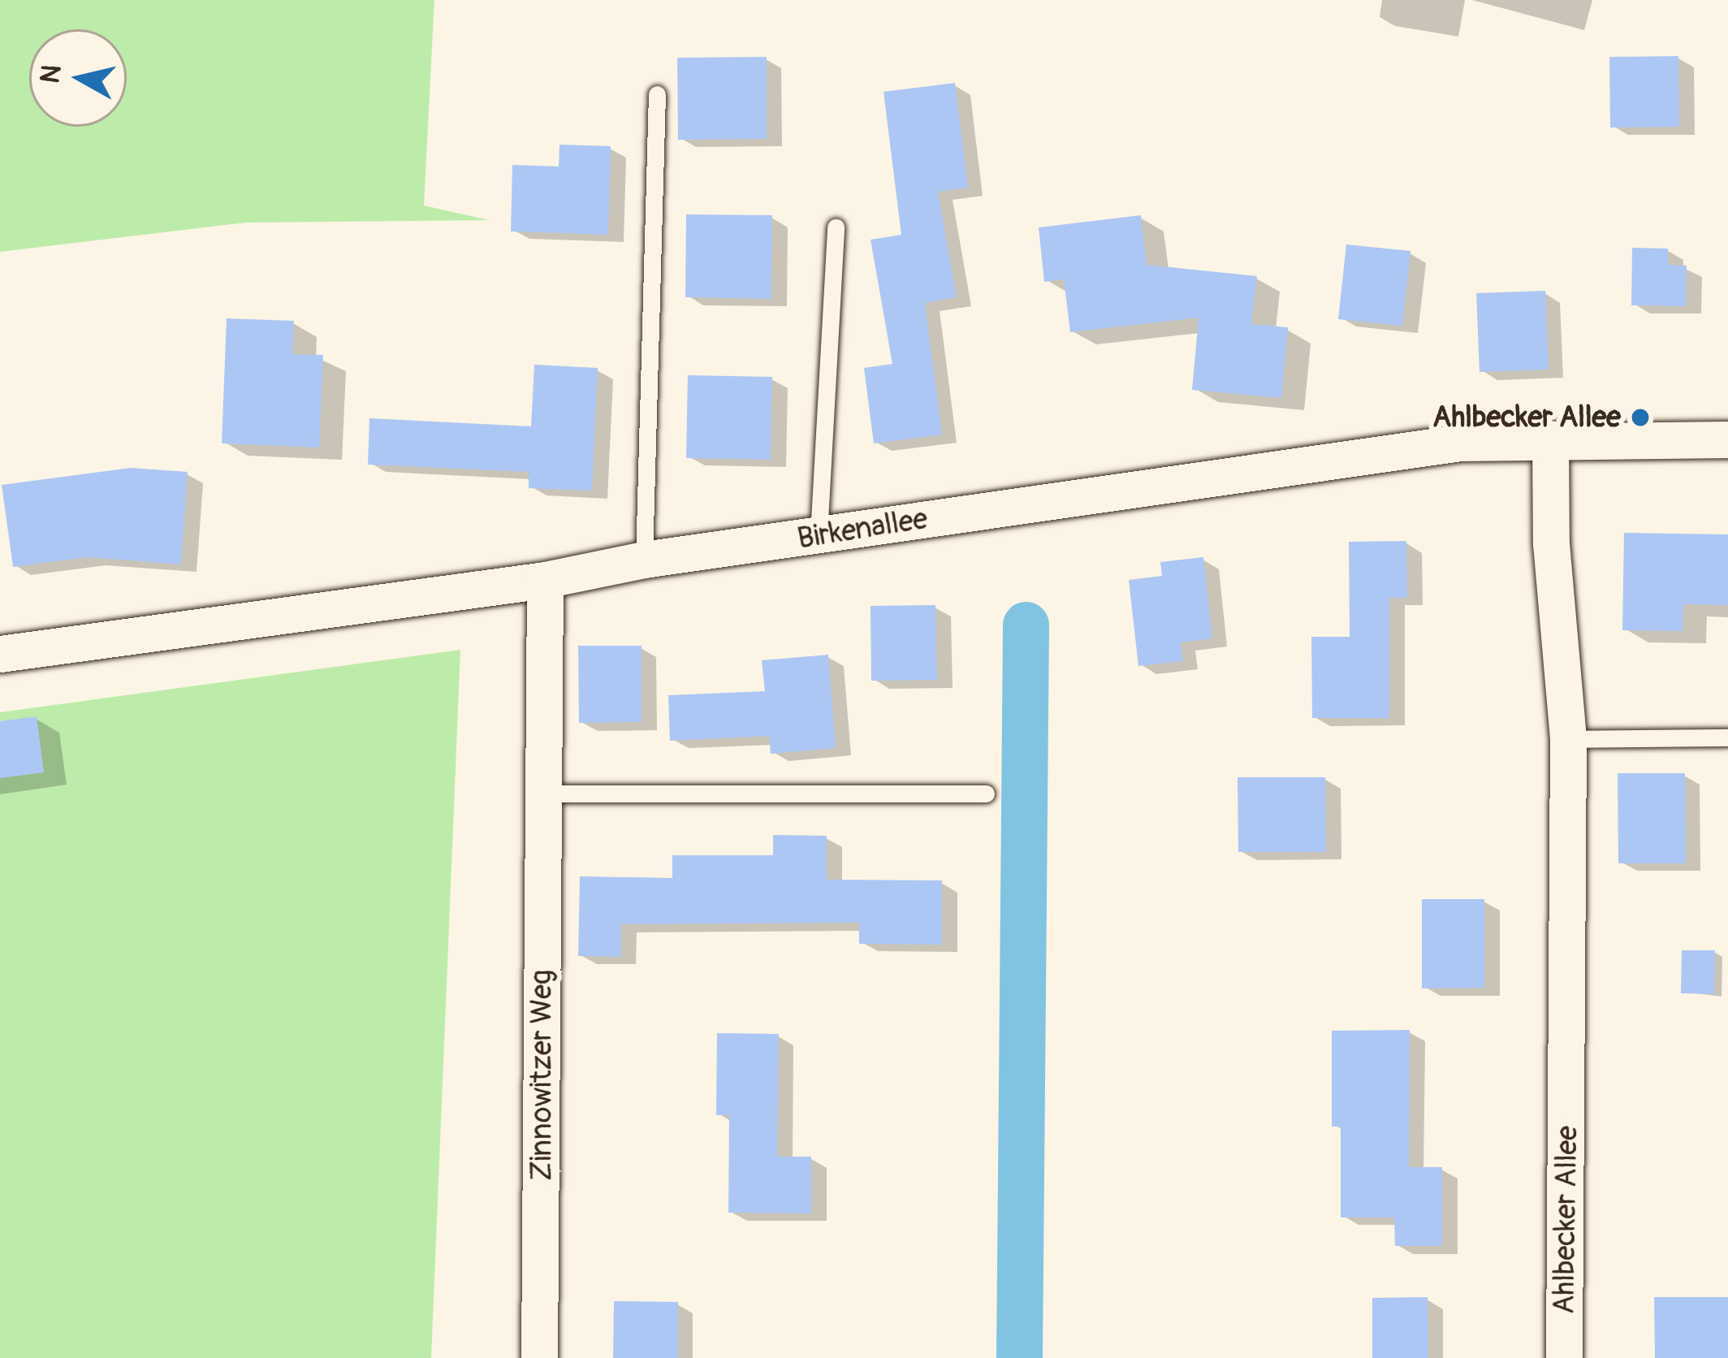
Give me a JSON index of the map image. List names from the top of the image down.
{
  "streets": {
    "street": ["Birkenallee", "Zinnowitzer Weg", "Ahlbecker Allee"]
  },
  "crossings": [
    ["Birkenallee", "Zinnowitzer Weg"],
    ["Birkenallee", "Ahlbecker Allee"]
  ],
  "places": ["Ahlbecker Allee"],
  "north": "left"
}
